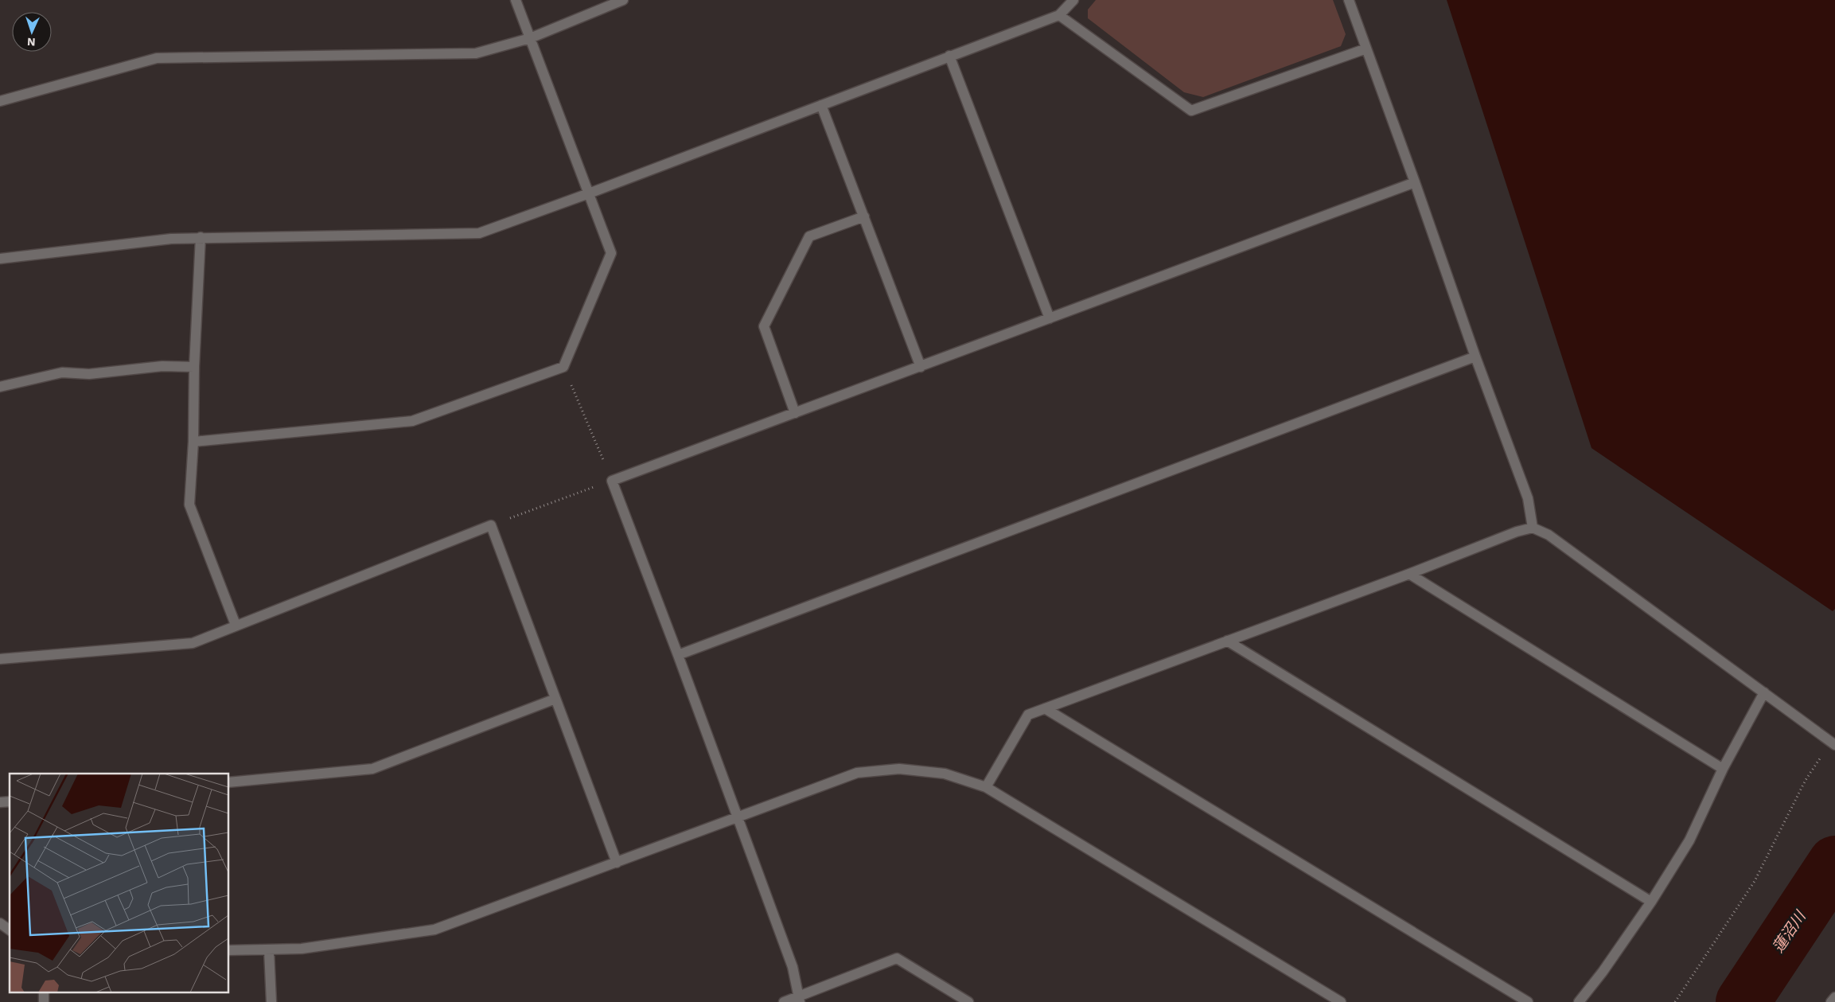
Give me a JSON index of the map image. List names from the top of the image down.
{
  "water": ["蓮沼川"],
  "north": "bottom"
}
